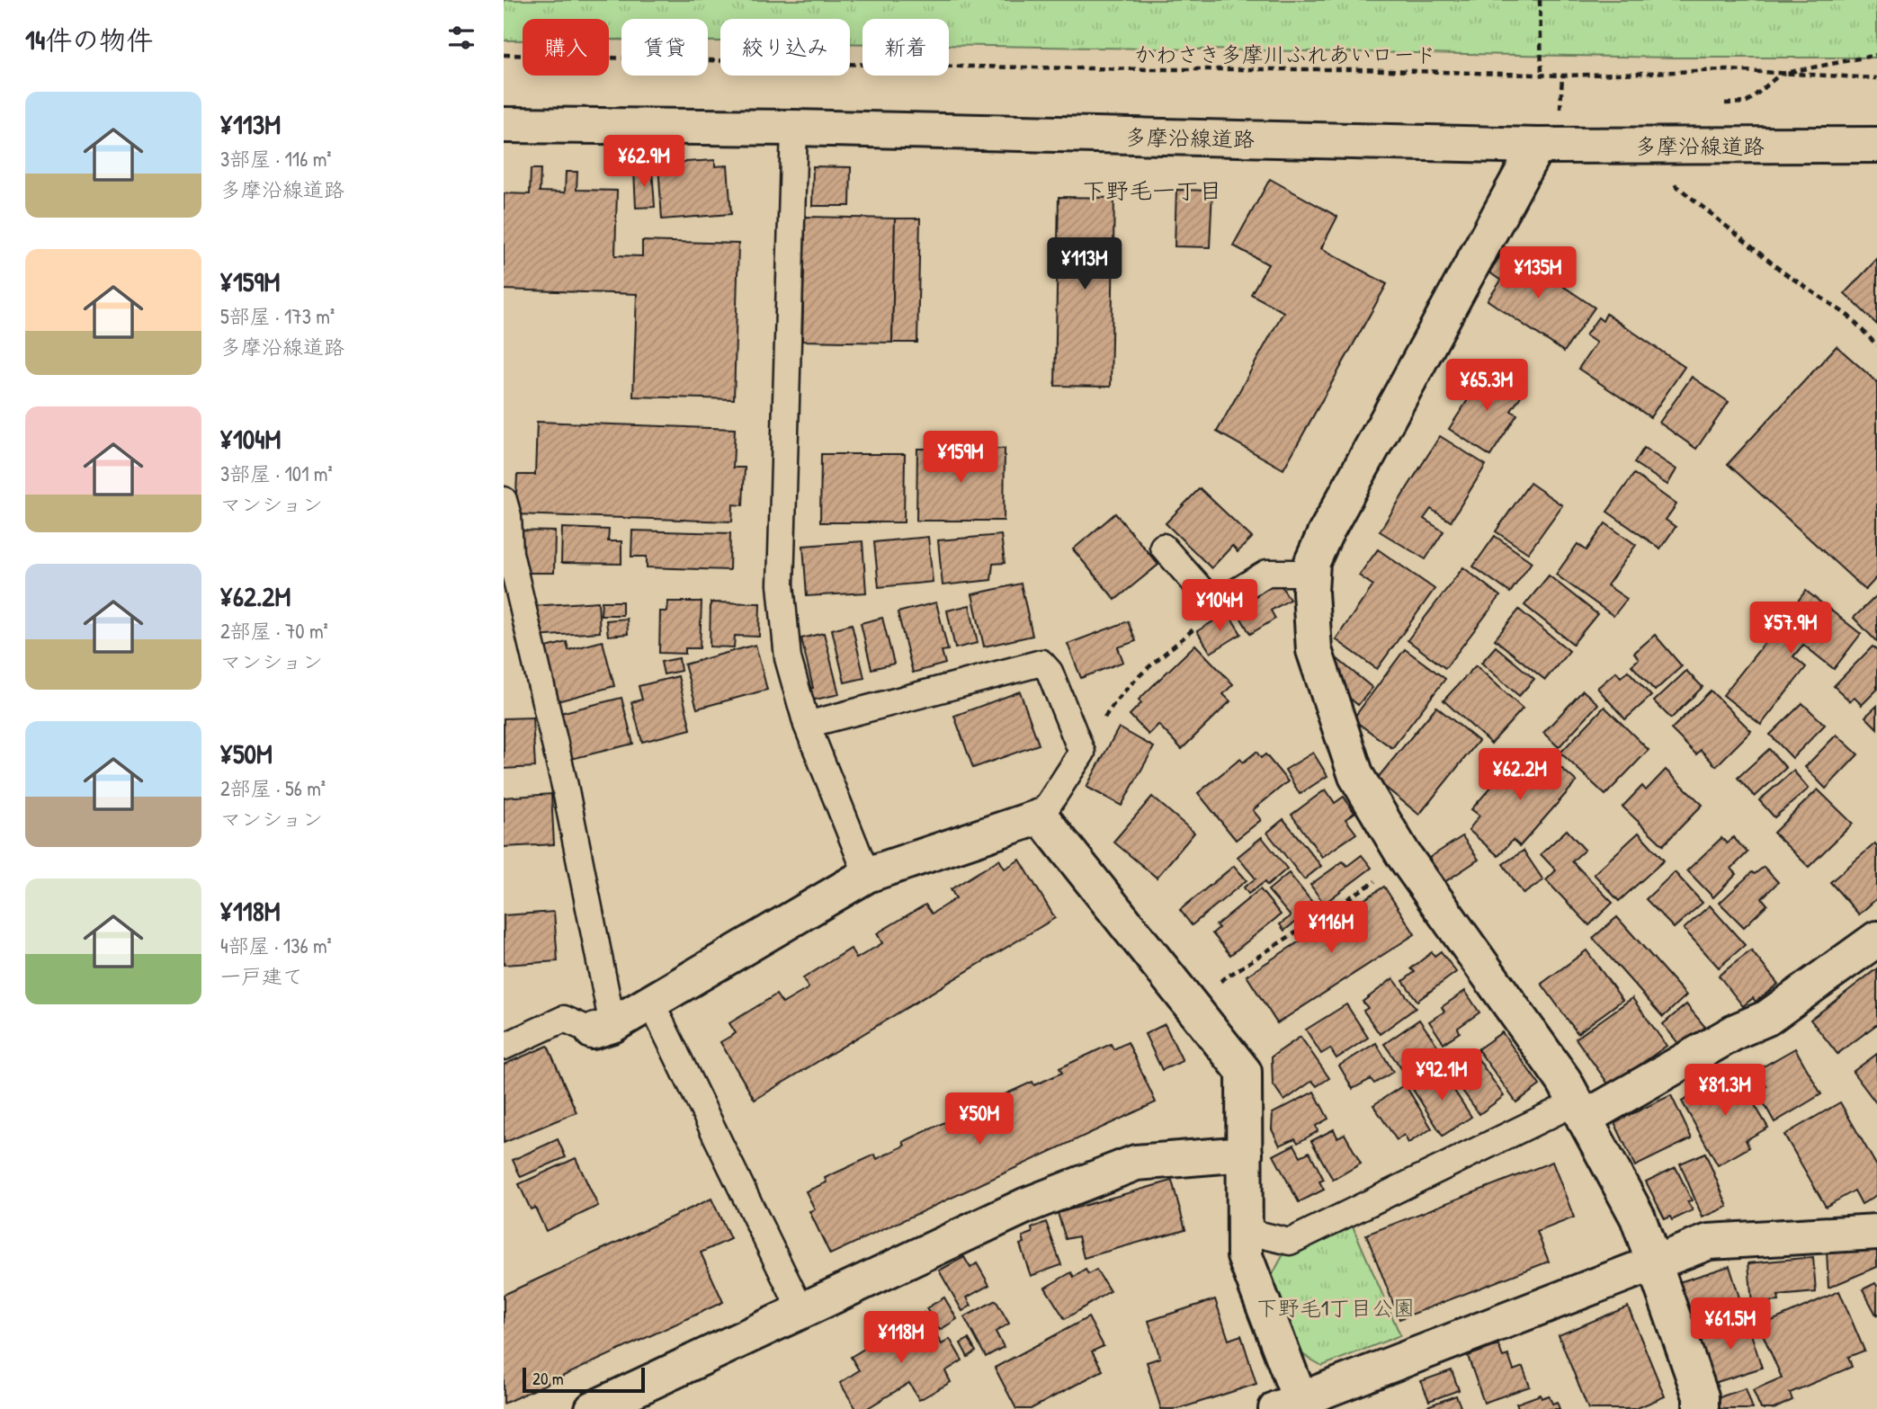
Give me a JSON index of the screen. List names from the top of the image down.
{
  "streets": {
    "street": ["多摩沿線道路"],
    "path": ["かわさき多摩川ふれあいロード"]
  },
  "districts": ["下野毛一丁目"],
  "parks": ["下野毛1丁目公園"],
  "scale_bar": "20 m",
  "page": {
    "heading": "14件の物件",
    "chip": [
      "購入",
      "賃貸",
      "絞り込み",
      "新着"
    ],
    "list": [
      {
        "name": "¥113M",
        "note": "3部屋 · 116 m² · 多摩沿線道路"
      },
      {
        "name": "¥159M",
        "note": "5部屋 · 173 m² · 多摩沿線道路"
      },
      {
        "name": "¥104M",
        "note": "3部屋 · 101 m² · マンション"
      },
      {
        "name": "¥62.2M",
        "note": "2部屋 · 70 m² · マンション"
      },
      {
        "name": "¥50M",
        "note": "2部屋 · 56 m² · マンション"
      },
      {
        "name": "¥118M",
        "note": "4部屋 · 136 m² · 一戸建て"
      }
    ],
    "price": [
      "¥62.9M",
      "¥113M",
      "¥135M",
      "¥65.3M",
      "¥159M",
      "¥104M",
      "¥57.9M",
      "¥62.2M",
      "¥116M",
      "¥92.1M",
      "¥81.3M",
      "¥50M",
      "¥61.5M",
      "¥118M"
    ],
    "scale": "20 m"
  }
}
